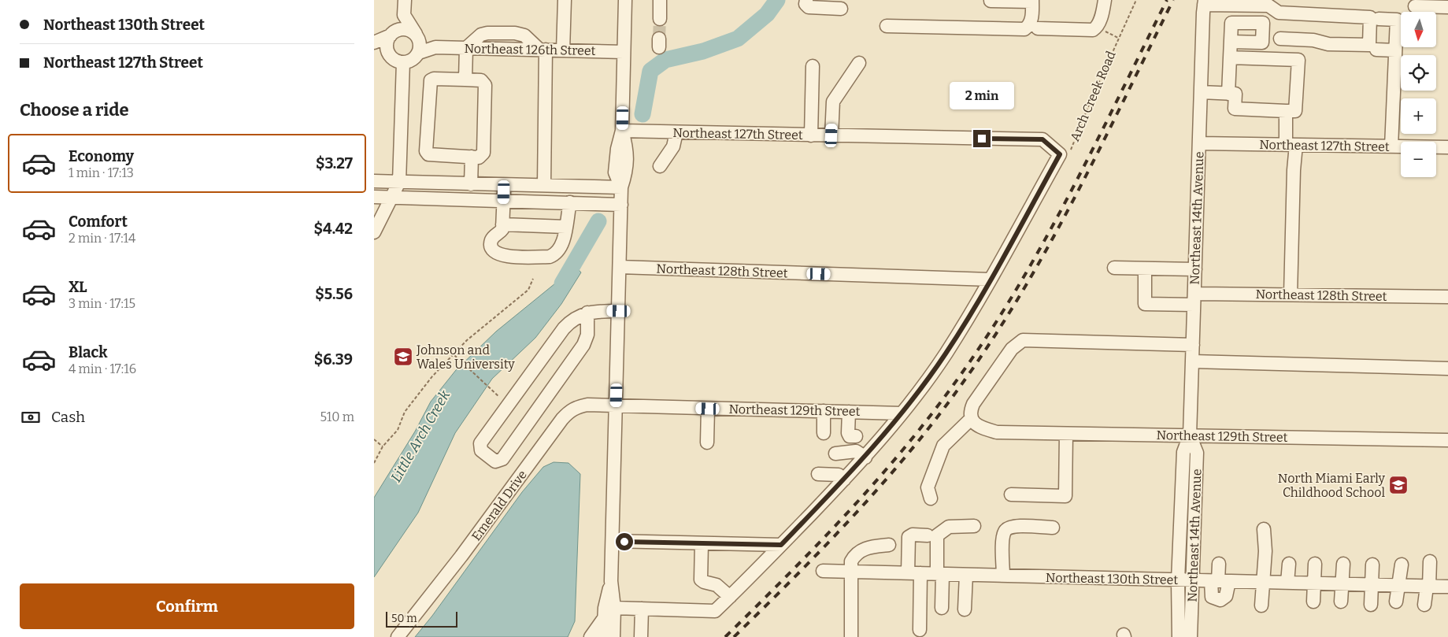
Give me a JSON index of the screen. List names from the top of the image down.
{
  "streets": {
    "street": [
      "Northeast 126th Street",
      "Arch Creek Road",
      "Northeast 127th Street",
      "Northeast 14th Avenue",
      "Northeast 128th Street",
      "Northeast 129th Street",
      "Emerald Drive",
      "Northeast 130th Street"
    ]
  },
  "crossings": [
    ["Arch Creek Road", "Northeast 127th Street"],
    ["Arch Creek Road", "Northeast 128th Street"],
    ["Arch Creek Road", "Northeast 129th Street"],
    ["Northeast 127th Street", "Northeast 14th Avenue"],
    ["Northeast 14th Avenue", "Northeast 128th Street"],
    ["Northeast 14th Avenue", "Northeast 129th Street"],
    ["Northeast 14th Avenue", "Northeast 130th Street"],
    ["Northeast 129th Street", "Emerald Drive"]
  ],
  "water": ["Little Arch Creek"],
  "places": {
    "school or university": ["Johnson and Wales University", "North Miami Early Childhood School"]
  },
  "scale_bar": "50 m",
  "north": "bottom",
  "page": {
    "banner": ["Northeast 130th Street", "Northeast 127th Street"],
    "map_buttons": ["+", "−"],
    "bubble": "2 min",
    "heading": "Choose a ride",
    "list": [
      {
        "name": "Economy",
        "note": "1 min · 17:13",
        "value": "$3.27"
      },
      {
        "name": "Comfort",
        "note": "2 min · 17:14",
        "value": "$4.42"
      },
      {
        "name": "XL",
        "note": "3 min · 17:15",
        "value": "$5.56"
      },
      {
        "name": "Black",
        "note": "4 min · 17:16",
        "value": "$6.39"
      }
    ],
    "pay": ["Cash", "510 m"],
    "buttons": "Confirm",
    "scale": "50 m"
  }
}
